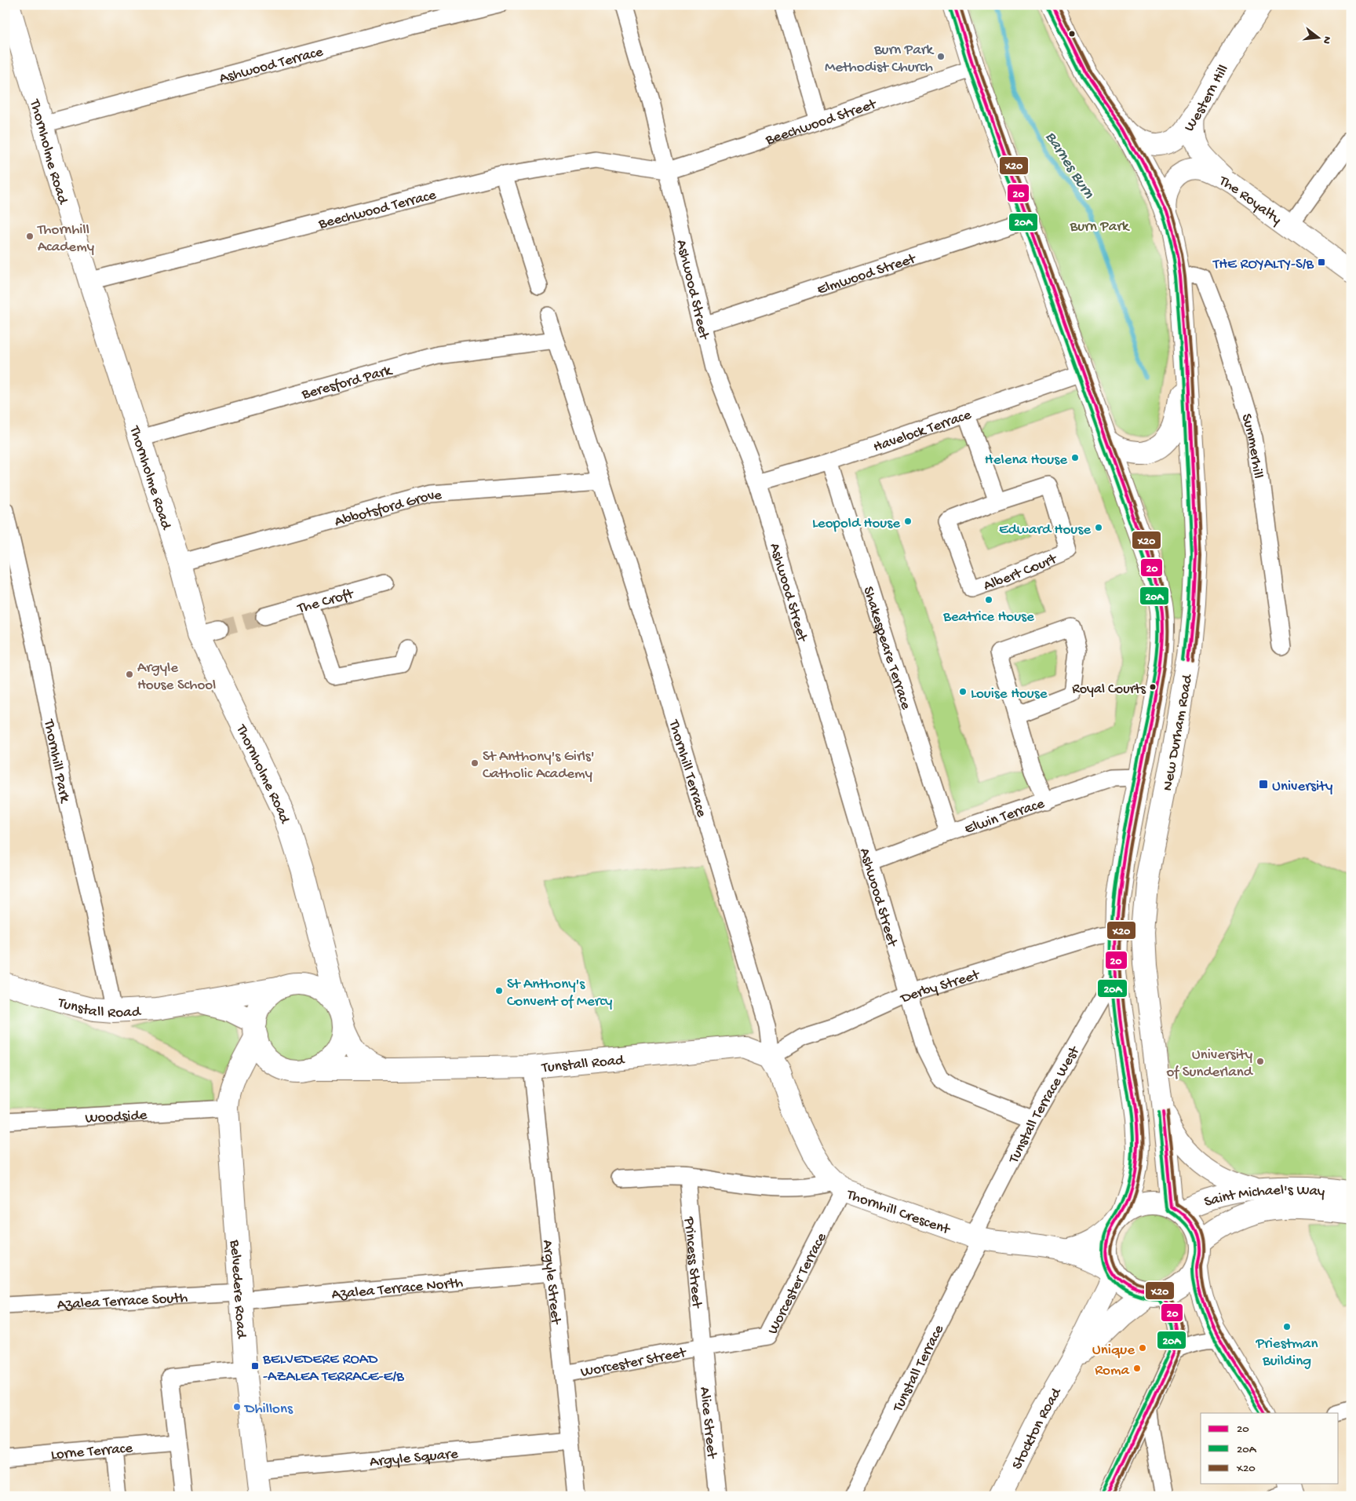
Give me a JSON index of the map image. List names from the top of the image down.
{
  "streets": {
    "main road": [
      "Western Hill",
      "Thornholme Road",
      "The Royalty",
      "New Durham Road",
      "Tunstall Road",
      "Saint Michael's Way",
      "Thornhill Crescent",
      "Belvedere Road",
      "Stockton Road"
    ],
    "street": [
      "Ashwood Terrace",
      "Beechwood Street",
      "Beechwood Terrace",
      "Elmwood Street",
      "Ashwood Street",
      "Beresford Park",
      "Havelock Terrace",
      "Summerhill",
      "Abbotsford Grove",
      "Albert Court",
      "The Croft",
      "Shakespeare Terrace",
      "Thornhill Park",
      "Thornhill Terrace",
      "Elwin Terrace",
      "Derby Street",
      "Tunstall Terrace West",
      "Woodside",
      "Princess Street",
      "Worcester Terrace",
      "Argyle Street",
      "Azalea Terrace North",
      "Azalea Terrace South",
      "Worcester Street",
      "Tunstall Terrace",
      "Alice Street",
      "Lorne Terrace",
      "Argyle Square"
    ]
  },
  "crossings": [
    ["Ashwood Terrace", "Thornholme Road"],
    ["Western Hill", "New Durham Road"],
    ["Beechwood Street", "Beechwood Terrace"],
    ["Beechwood Street", "Ashwood Street"],
    ["Thornholme Road", "Beechwood Terrace"],
    ["Thornholme Road", "Beresford Park"],
    ["Thornholme Road", "Abbotsford Grove"],
    ["Thornholme Road", "Tunstall Road"],
    ["Thornholme Road", "Belvedere Road"],
    ["The Royalty", "New Durham Road"],
    ["Beechwood Terrace", "Ashwood Street"],
    ["Elmwood Street", "Ashwood Street"],
    ["Ashwood Street", "Havelock Terrace"],
    ["Ashwood Street", "Elwin Terrace"],
    ["Ashwood Street", "Derby Street"],
    ["Ashwood Street", "Tunstall Terrace West"],
    ["Beresford Park", "Thornhill Terrace"],
    ["Havelock Terrace", "Shakespeare Terrace"],
    ["Summerhill", "New Durham Road"],
    ["Abbotsford Grove", "Thornhill Terrace"],
    ["Shakespeare Terrace", "Elwin Terrace"],
    ["New Durham Road", "Saint Michael's Way"],
    ["New Durham Road", "Stockton Road"],
    ["Thornhill Park", "Tunstall Road"],
    ["Thornhill Terrace", "Derby Street"],
    ["Thornhill Terrace", "Tunstall Road"],
    ["Thornhill Terrace", "Thornhill Crescent"],
    ["Derby Street", "Tunstall Road"],
    ["Derby Street", "Thornhill Crescent"],
    ["Tunstall Road", "Thornhill Crescent"],
    ["Tunstall Road", "Argyle Street"],
    ["Tunstall Road", "Belvedere Road"],
    ["Tunstall Terrace West", "Thornhill Crescent"],
    ["Tunstall Terrace West", "Tunstall Terrace"],
    ["Woodside", "Belvedere Road"],
    ["Saint Michael's Way", "Stockton Road"],
    ["Thornhill Crescent", "Worcester Terrace"],
    ["Thornhill Crescent", "Tunstall Terrace"],
    ["Princess Street", "Worcester Terrace"],
    ["Princess Street", "Worcester Street"],
    ["Princess Street", "Alice Street"],
    ["Worcester Terrace", "Worcester Street"],
    ["Worcester Terrace", "Alice Street"],
    ["Argyle Street", "Azalea Terrace North"],
    ["Argyle Street", "Worcester Street"],
    ["Argyle Street", "Argyle Square"],
    ["Azalea Terrace North", "Belvedere Road"],
    ["Azalea Terrace North", "Azalea Terrace South"],
    ["Belvedere Road", "Azalea Terrace South"],
    ["Belvedere Road", "Argyle Square"],
    ["Worcester Street", "Alice Street"]
  ],
  "water": ["Barnes Burn"],
  "parks": ["Burn Park"],
  "places": {
    "other": [
      "Burn Park Methodist Church",
      "Thornhill Academy",
      "Helena House",
      "Leopold House",
      "Edward House",
      "Beatrice House",
      "Argyle House School",
      "Royal Courts",
      "Louise House",
      "St Anthony's Girls' Catholic Academy",
      "St Anthony's Convent of Mercy",
      "University of Sunderland",
      "Priestman Building",
      "Unique",
      "Roma",
      "Dhillons"
    ],
    "transit": ["THE ROYALTY-S/B", "University", "BELVEDERE ROAD -AZALEA TERRACE-E/B"]
  },
  "lines": ["transit line 20", "transit line X20", "transit line 20A"],
  "legend": ["20", "20A", "X20"],
  "north": "right"
}
